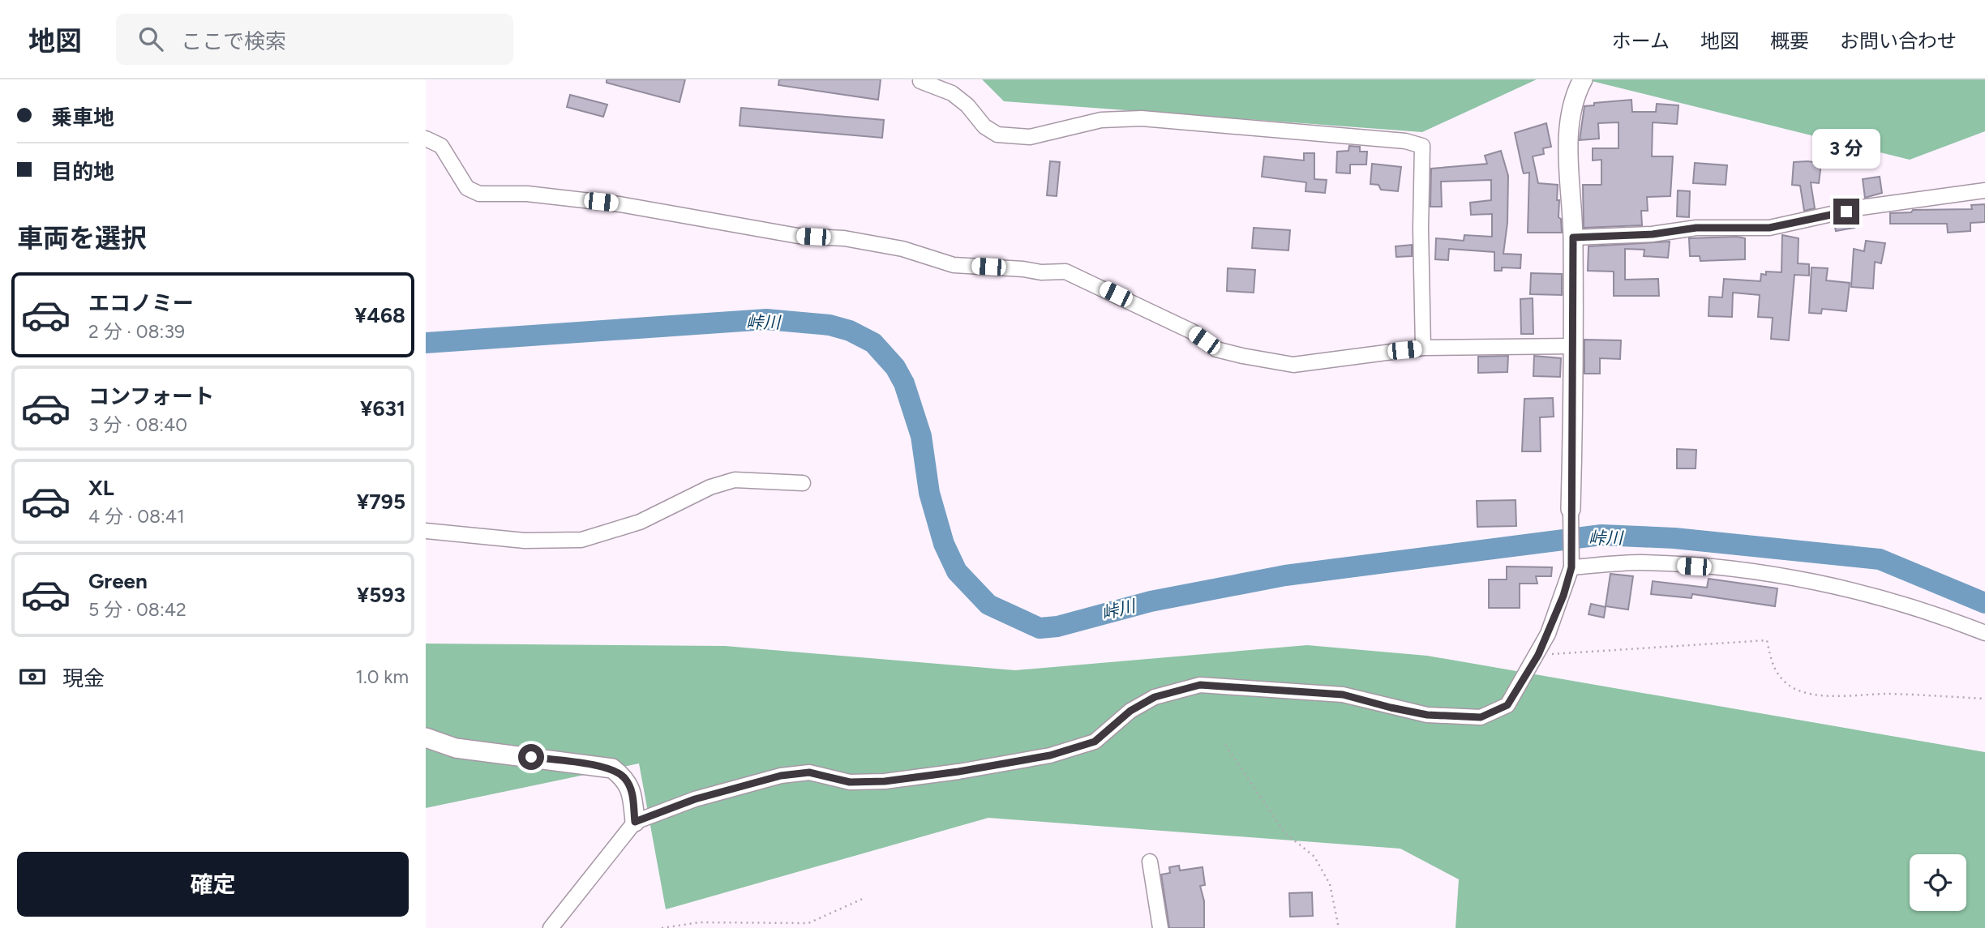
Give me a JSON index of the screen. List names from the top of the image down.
{
  "water": ["峠川"],
  "page": {
    "header": "地図",
    "search": "ここで検索",
    "nav": [
      "ホーム",
      "地図",
      "概要",
      "お問い合わせ"
    ],
    "banner": ["乗車地", "目的地"],
    "bubble": "3 分",
    "heading": "車両を選択",
    "list": [
      {
        "name": "エコノミー",
        "note": "2 分 · 08:39",
        "value": "¥468"
      },
      {
        "name": "コンフォート",
        "note": "3 分 · 08:40",
        "value": "¥631"
      },
      {
        "name": "XL",
        "note": "4 分 · 08:41",
        "value": "¥795"
      },
      {
        "name": "Green",
        "note": "5 分 · 08:42",
        "value": "¥593"
      }
    ],
    "pay": ["現金", "1.0 km"],
    "buttons": "確定"
  }
}
